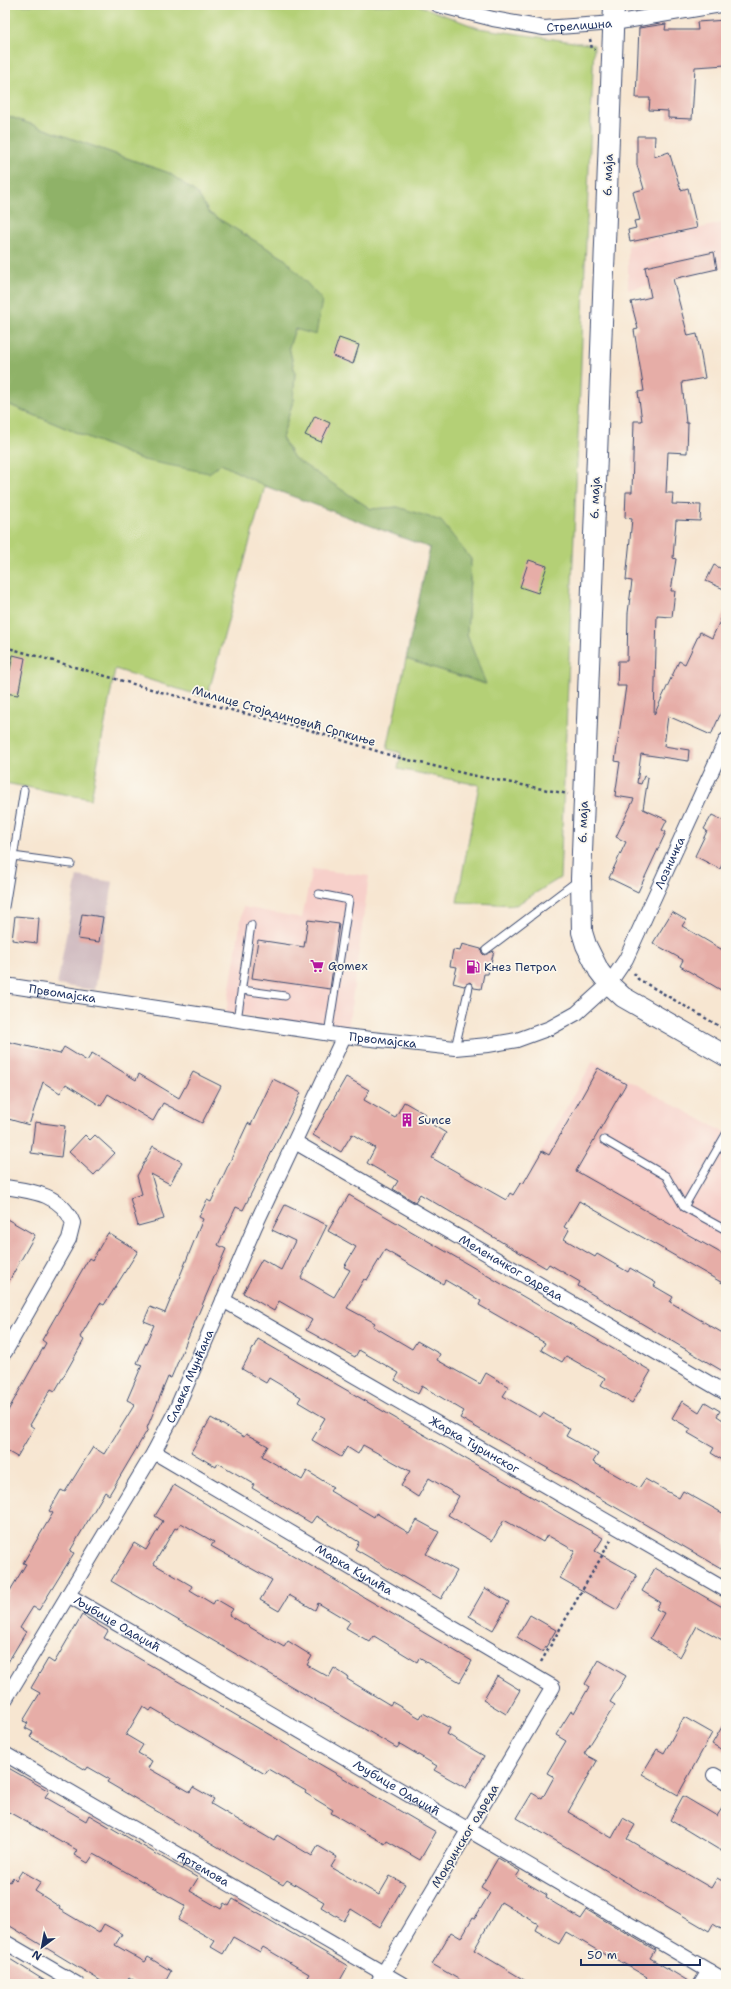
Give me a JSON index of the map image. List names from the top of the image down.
{
  "streets": {
    "street": [
      "Стрелишна",
      "6. маја",
      "Лозничка",
      "Првомајска",
      "Меленачког одреда",
      "Славка Мунћана",
      "Жарка Туринског",
      "Марка Кулића",
      "Љубице Одаџић",
      "Мокринског одреда",
      "Артемова"
    ],
    "path": ["Милице Стојадиновић Српкиње"]
  },
  "crossings": [
    ["Стрелишна", "6. маја"],
    ["6. маја", "Милице Стојадиновић Српкиње"],
    ["6. маја", "Лозничка"],
    ["6. маја", "Првомајска"],
    ["Лозничка", "Првомајска"],
    ["Првомајска", "Славка Мунћана"],
    ["Меленачког одреда", "Славка Мунћана"],
    ["Славка Мунћана", "Жарка Туринског"],
    ["Славка Мунћана", "Марка Кулића"],
    ["Славка Мунћана", "Љубице Одаџић"],
    ["Марка Кулића", "Мокринског одреда"],
    ["Љубице Одаџић", "Мокринског одреда"],
    ["Мокринског одреда", "Артемова"]
  ],
  "places": {
    "supermarket": ["Gomex"],
    "fuel station": ["Кнез Петрол"],
    "building": ["Sunce"]
  },
  "scale_bar": "50 m",
  "north": "bottom left"
}
